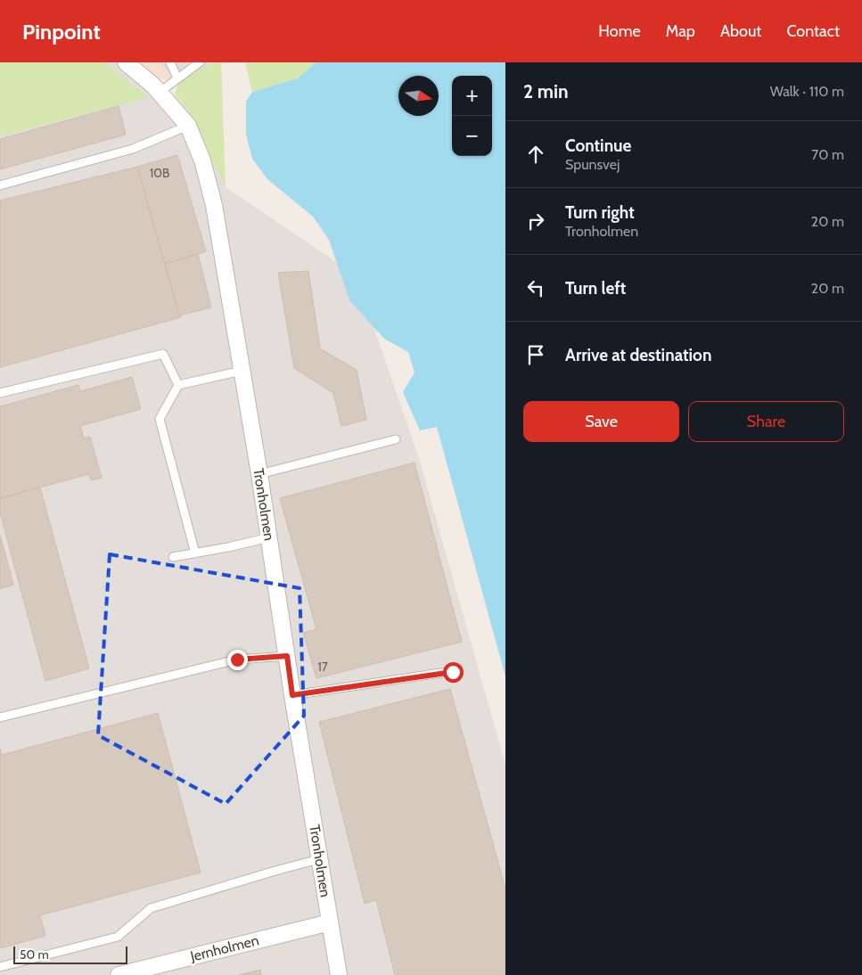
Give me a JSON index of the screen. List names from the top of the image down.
{
  "streets": {
    "street": ["Tronholmen", "Jernholmen"]
  },
  "crossings": [
    ["Tronholmen", "Jernholmen"]
  ],
  "house_numbers": ["10B", "17"],
  "scale_bar": "50 m",
  "north": "right",
  "page": {
    "header": "Pinpoint",
    "nav": [
      "Home",
      "Map",
      "About",
      "Contact"
    ],
    "heading": ["2 min", "Walk · 110 m"],
    "map_buttons": ["+", "−"],
    "list": [
      ["Continue", "Spunsvej", "70 m"],
      ["Turn right", "Tronholmen", "20 m"],
      ["Turn left", "20 m"],
      "Arrive at destination"
    ],
    "buttons": ["Save", "Share"],
    "scale": "50 m"
  }
}
